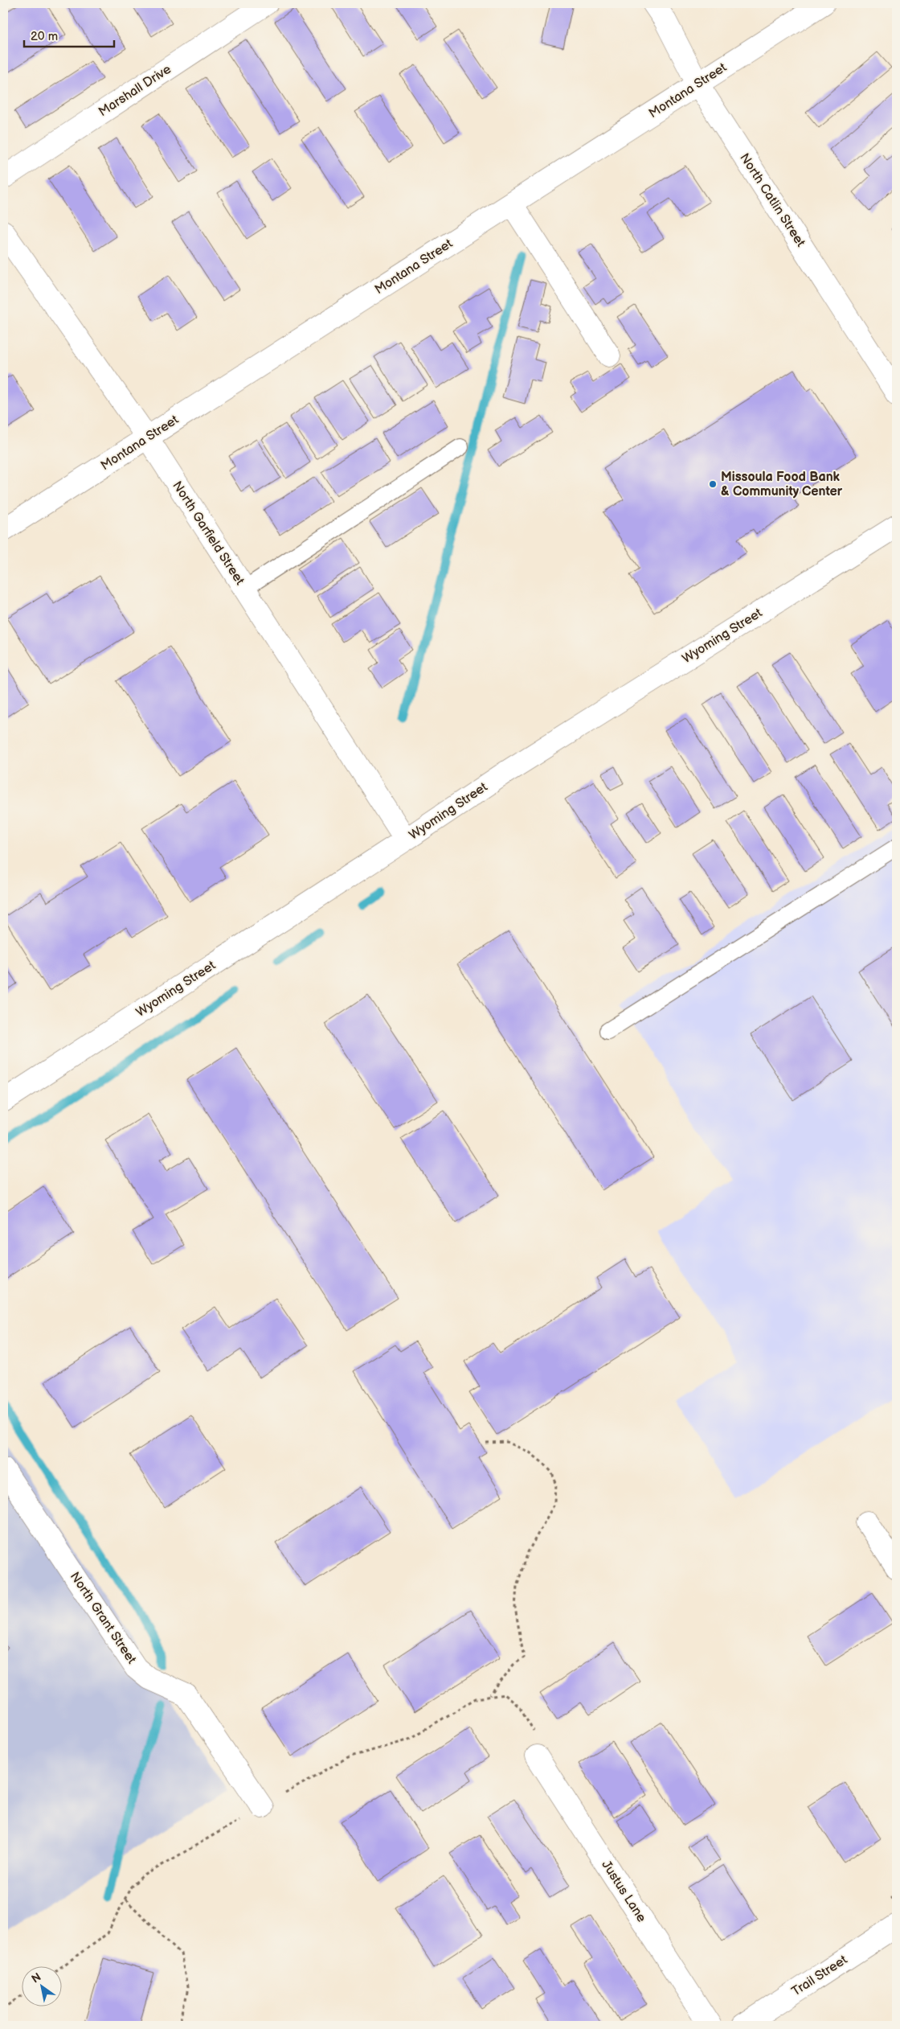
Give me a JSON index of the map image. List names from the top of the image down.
{
  "streets": {
    "street": [
      "Marshall Drive",
      "Montana Street",
      "North Catlin Street",
      "North Garfield Street",
      "Wyoming Street",
      "North Grant Street",
      "Justus Lane",
      "Trail Street"
    ]
  },
  "crossings": [
    ["Montana Street", "North Catlin Street"],
    ["Montana Street", "North Garfield Street"],
    ["North Garfield Street", "Wyoming Street"]
  ],
  "places": ["Missoula Food Bank & Community Center"],
  "scale_bar": "20 m",
  "north": "top left"
}
